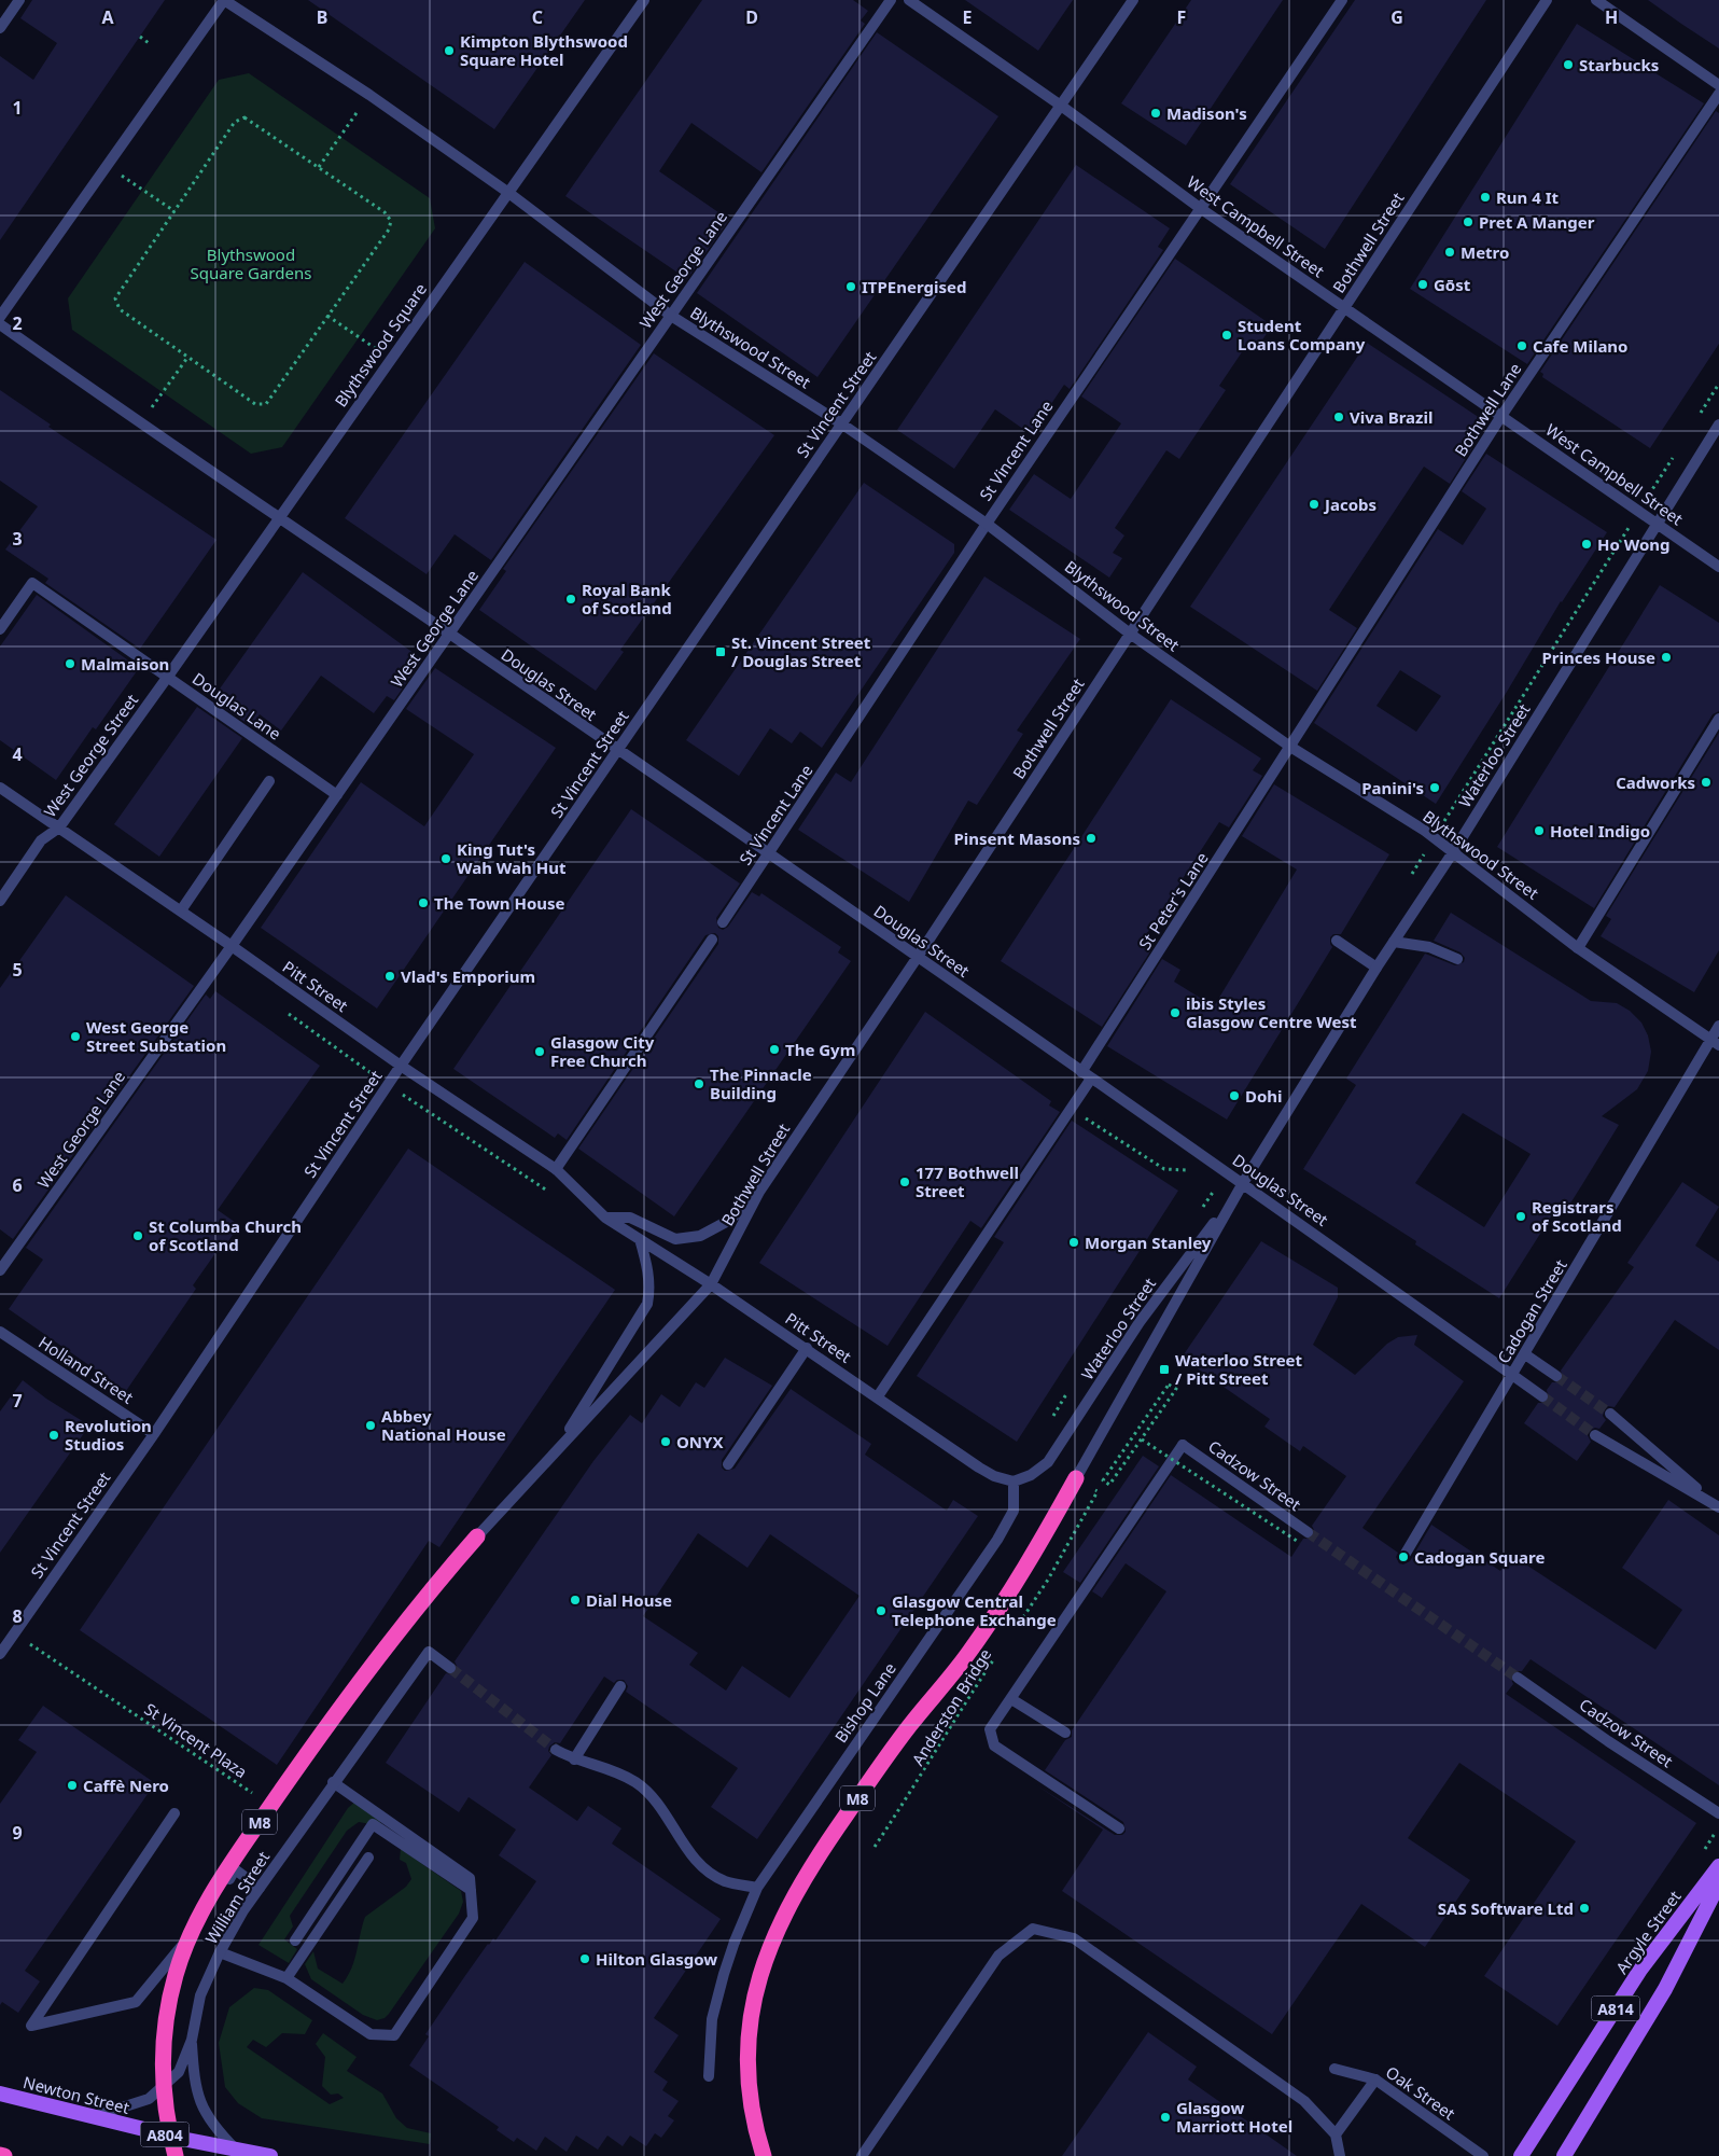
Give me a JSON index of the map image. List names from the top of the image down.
{
  "streets": {
    "highway": ["M8"],
    "main road": [
      "Argyle Street",
      "A814",
      "Newton Street",
      "A804"
    ],
    "street": [
      "West Campbell Street",
      "Bothwell Street",
      "West George Lane",
      "Blythswood Square",
      "Blythswood Street",
      "St Vincent Street",
      "Bothwell Lane",
      "St Vincent Lane",
      "Douglas Street",
      "Douglas Lane",
      "West George Street",
      "Waterloo Street",
      "St Peter's Lane",
      "Pitt Street",
      "Cadogan Street",
      "Holland Street",
      "Cadzow Street",
      "Bishop Lane",
      "William Street",
      "Oak Street"
    ],
    "path": ["Anderston Bridge", "St Vincent Plaza"]
  },
  "crossings": [
    ["West Campbell Street", "Bothwell Street"],
    ["West Campbell Street", "St Vincent Street"],
    ["West Campbell Street", "Bothwell Lane"],
    ["West Campbell Street", "St Vincent Lane"],
    ["West Campbell Street", "Waterloo Street"],
    ["Bothwell Street", "Blythswood Street"],
    ["Bothwell Street", "Douglas Street"],
    ["Bothwell Street", "Pitt Street"],
    ["Bothwell Street", "M8"],
    ["West George Lane", "Blythswood Street"],
    ["West George Lane", "Douglas Street"],
    ["West George Lane", "Douglas Lane"],
    ["West George Lane", "Pitt Street"],
    ["Blythswood Square", "Blythswood Street"],
    ["Blythswood Square", "Douglas Street"],
    ["Blythswood Square", "West George Street"],
    ["Blythswood Street", "St Vincent Street"],
    ["Blythswood Street", "Bothwell Lane"],
    ["Blythswood Street", "St Vincent Lane"],
    ["Blythswood Street", "Waterloo Street"],
    ["Blythswood Street", "St Peter's Lane"],
    ["Blythswood Street", "Cadogan Street"],
    ["St Vincent Street", "Douglas Street"],
    ["St Vincent Street", "Pitt Street"],
    ["St Vincent Street", "Holland Street"],
    ["St Vincent Street", "St Vincent Plaza"],
    ["Bothwell Lane", "St Peter's Lane"],
    ["St Vincent Lane", "Douglas Street"],
    ["Douglas Street", "West George Street"],
    ["Douglas Street", "Waterloo Street"],
    ["Douglas Street", "St Peter's Lane"],
    ["Douglas Street", "Cadogan Street"],
    ["Douglas Lane", "West George Street"],
    ["West George Street", "Pitt Street"],
    ["Waterloo Street", "Pitt Street"],
    ["Waterloo Street", "Bishop Lane"],
    ["Waterloo Street", "M8"],
    ["St Peter's Lane", "Pitt Street"],
    ["Pitt Street", "Bishop Lane"],
    ["William Street", "Newton Street"]
  ],
  "parks": ["Blythswood Square Gardens"],
  "places": {
    "other": [
      "Kimpton Blythswood Square Hotel",
      "Starbucks",
      "Madison's",
      "Run 4 It",
      "Pret A Manger",
      "Metro",
      "Gōst",
      "ITPEnergised",
      "Student Loans Company",
      "Cafe Milano",
      "Viva Brazil",
      "Jacobs",
      "Ho Wong",
      "Royal Bank of Scotland",
      "Princes House",
      "Malmaison",
      "Cadworks",
      "Panini's",
      "Hotel Indigo",
      "Pinsent Masons",
      "King Tut's Wah Wah Hut",
      "The Town House",
      "Vlad's Emporium",
      "ibis Styles Glasgow Centre West",
      "West George Street Substation",
      "The Gym",
      "Glasgow City Free Church",
      "The Pinnacle Building",
      "Dohi",
      "177 Bothwell Street",
      "Registrars of Scotland",
      "St Columba Church of Scotland",
      "Morgan Stanley",
      "Abbey National House",
      "Revolution Studios",
      "ONYX",
      "Cadogan Square",
      "Dial House",
      "Glasgow Central Telephone Exchange",
      "Caffè Nero",
      "SAS Software Ltd",
      "Hilton Glasgow",
      "Glasgow Marriott Hotel"
    ],
    "transit": ["St. Vincent Street / Douglas Street", "Waterloo Street / Pitt Street"]
  },
  "grid": {
    "columns": [
      "A",
      "B",
      "C",
      "D",
      "E",
      "F",
      "G",
      "H"
    ],
    "rows": [
      "1",
      "2",
      "3",
      "4",
      "5",
      "6",
      "7",
      "8",
      "9"
    ]
  }
}
